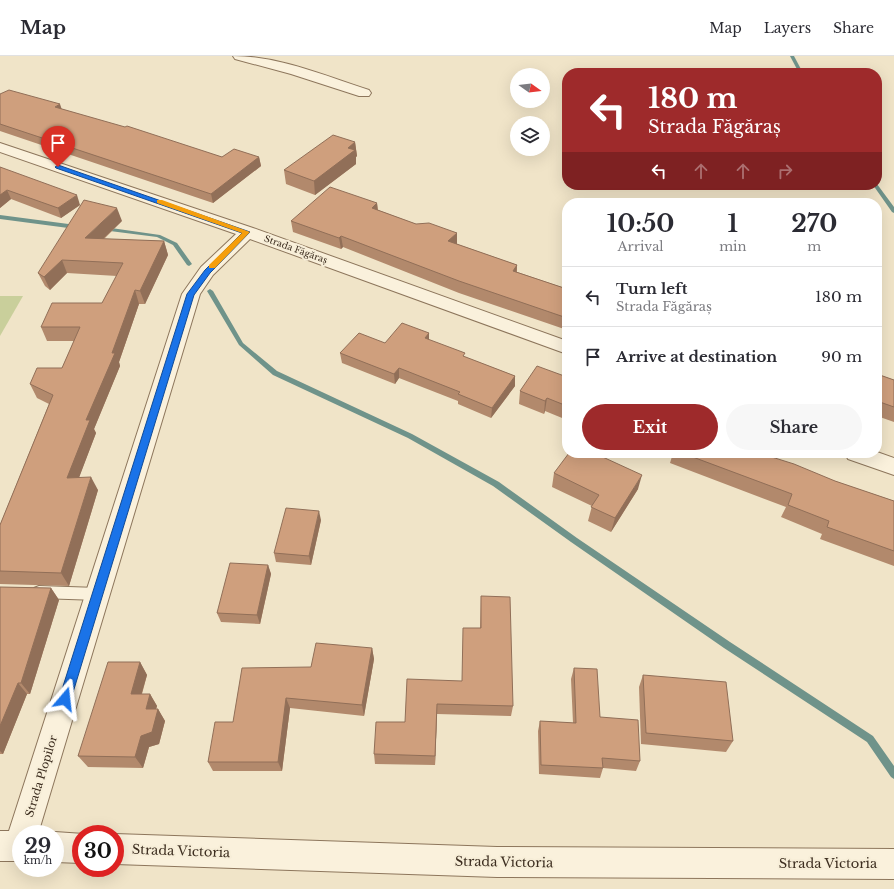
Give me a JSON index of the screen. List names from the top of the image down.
{
  "streets": {
    "street": ["Strada Făgăraș", "Strada Plopilor", "Strada Victoria"]
  },
  "crossings": [
    ["Strada Făgăraș", "Strada Plopilor"]
  ],
  "north": "right",
  "page": {
    "header": "Map",
    "nav": ["Map", "Layers", "Share"],
    "turn": ["180 m", "Strada Făgăraș"],
    "eta": [
      "10:50",
      "Arrival",
      "1",
      "min",
      "270",
      "m"
    ],
    "list": [
      {
        "name": "Turn left",
        "note": "Strada Făgăraș",
        "value": "180 m"
      },
      {
        "name": "Arrive at destination",
        "value": "90 m"
      }
    ],
    "buttons": ["Exit", "Share"],
    "speed": "29 km/h",
    "limit": "30"
  }
}
